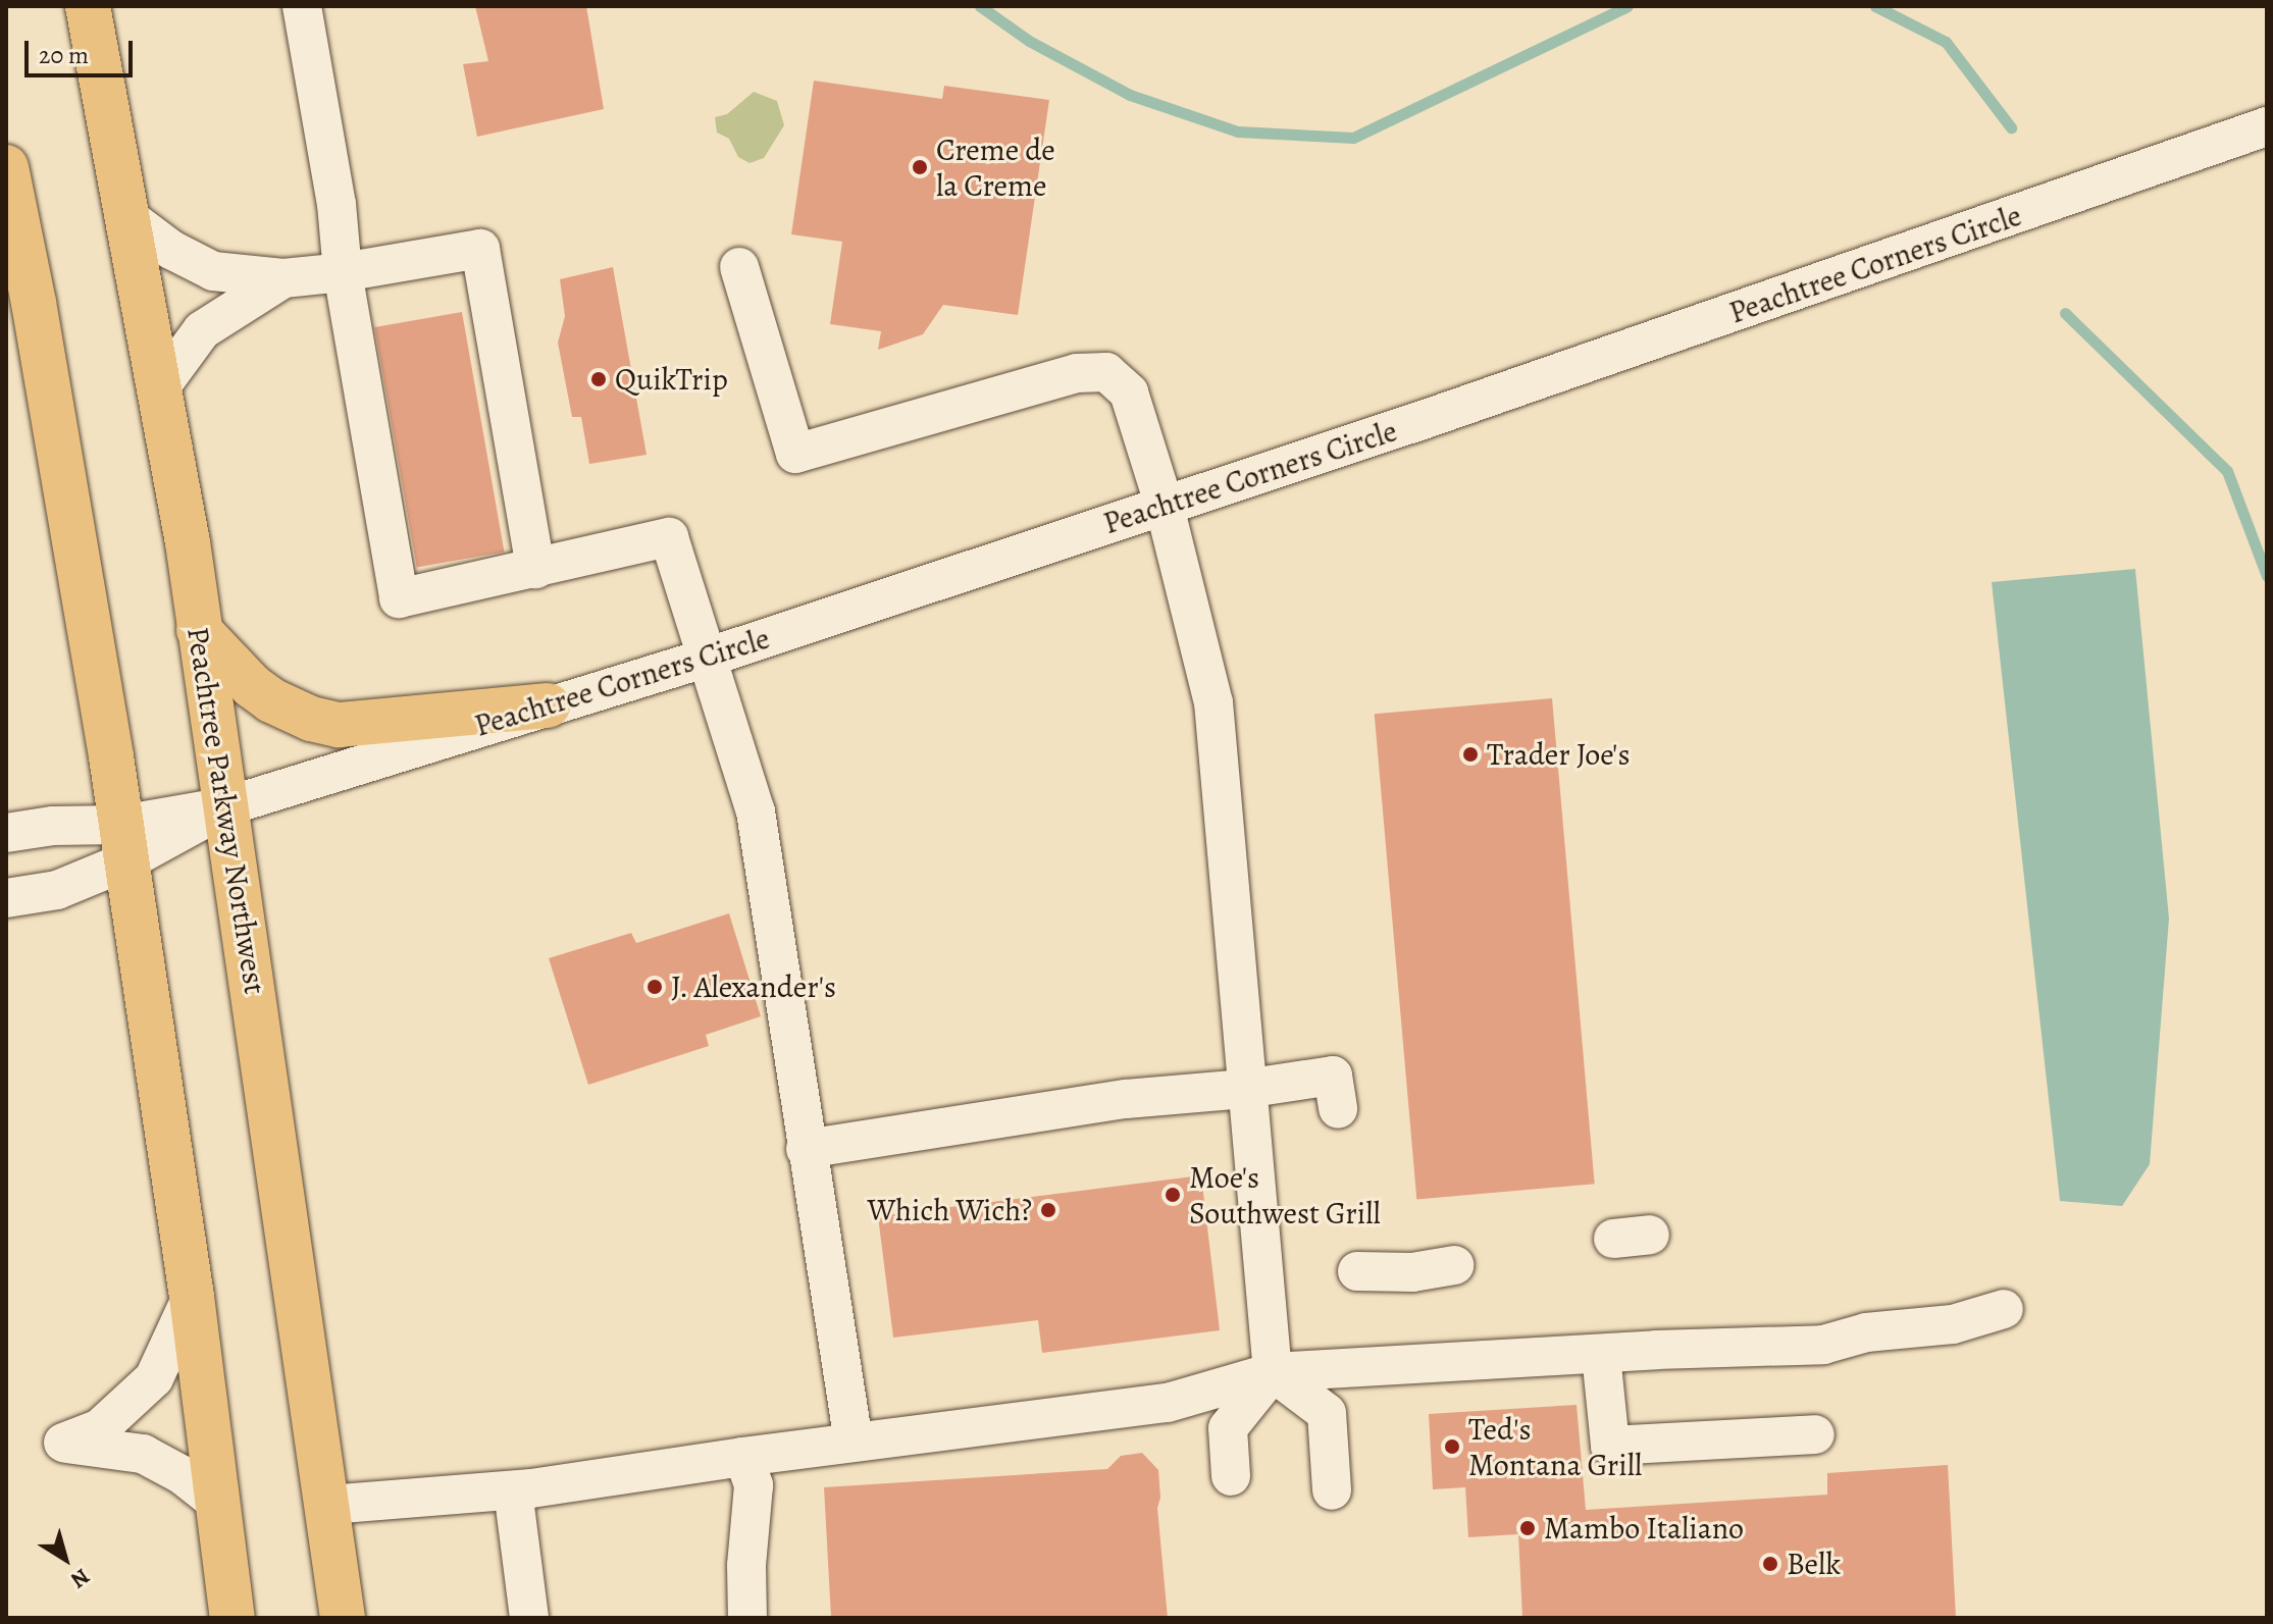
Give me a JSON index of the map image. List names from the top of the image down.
{
  "streets": {
    "highway": ["Peachtree Parkway Northwest"],
    "street": ["Peachtree Corners Circle"]
  },
  "crossings": [
    ["Peachtree Corners Circle", "Peachtree Parkway Northwest"]
  ],
  "places": [
    "Creme de la Creme",
    "QuikTrip",
    "Trader Joe's",
    "J. Alexander's",
    "Moe's Southwest Grill",
    "Which Wich?",
    "Ted's Montana Grill",
    "Mambo Italiano",
    "Belk"
  ],
  "scale_bar": "20 m",
  "north": "bottom right"
}
